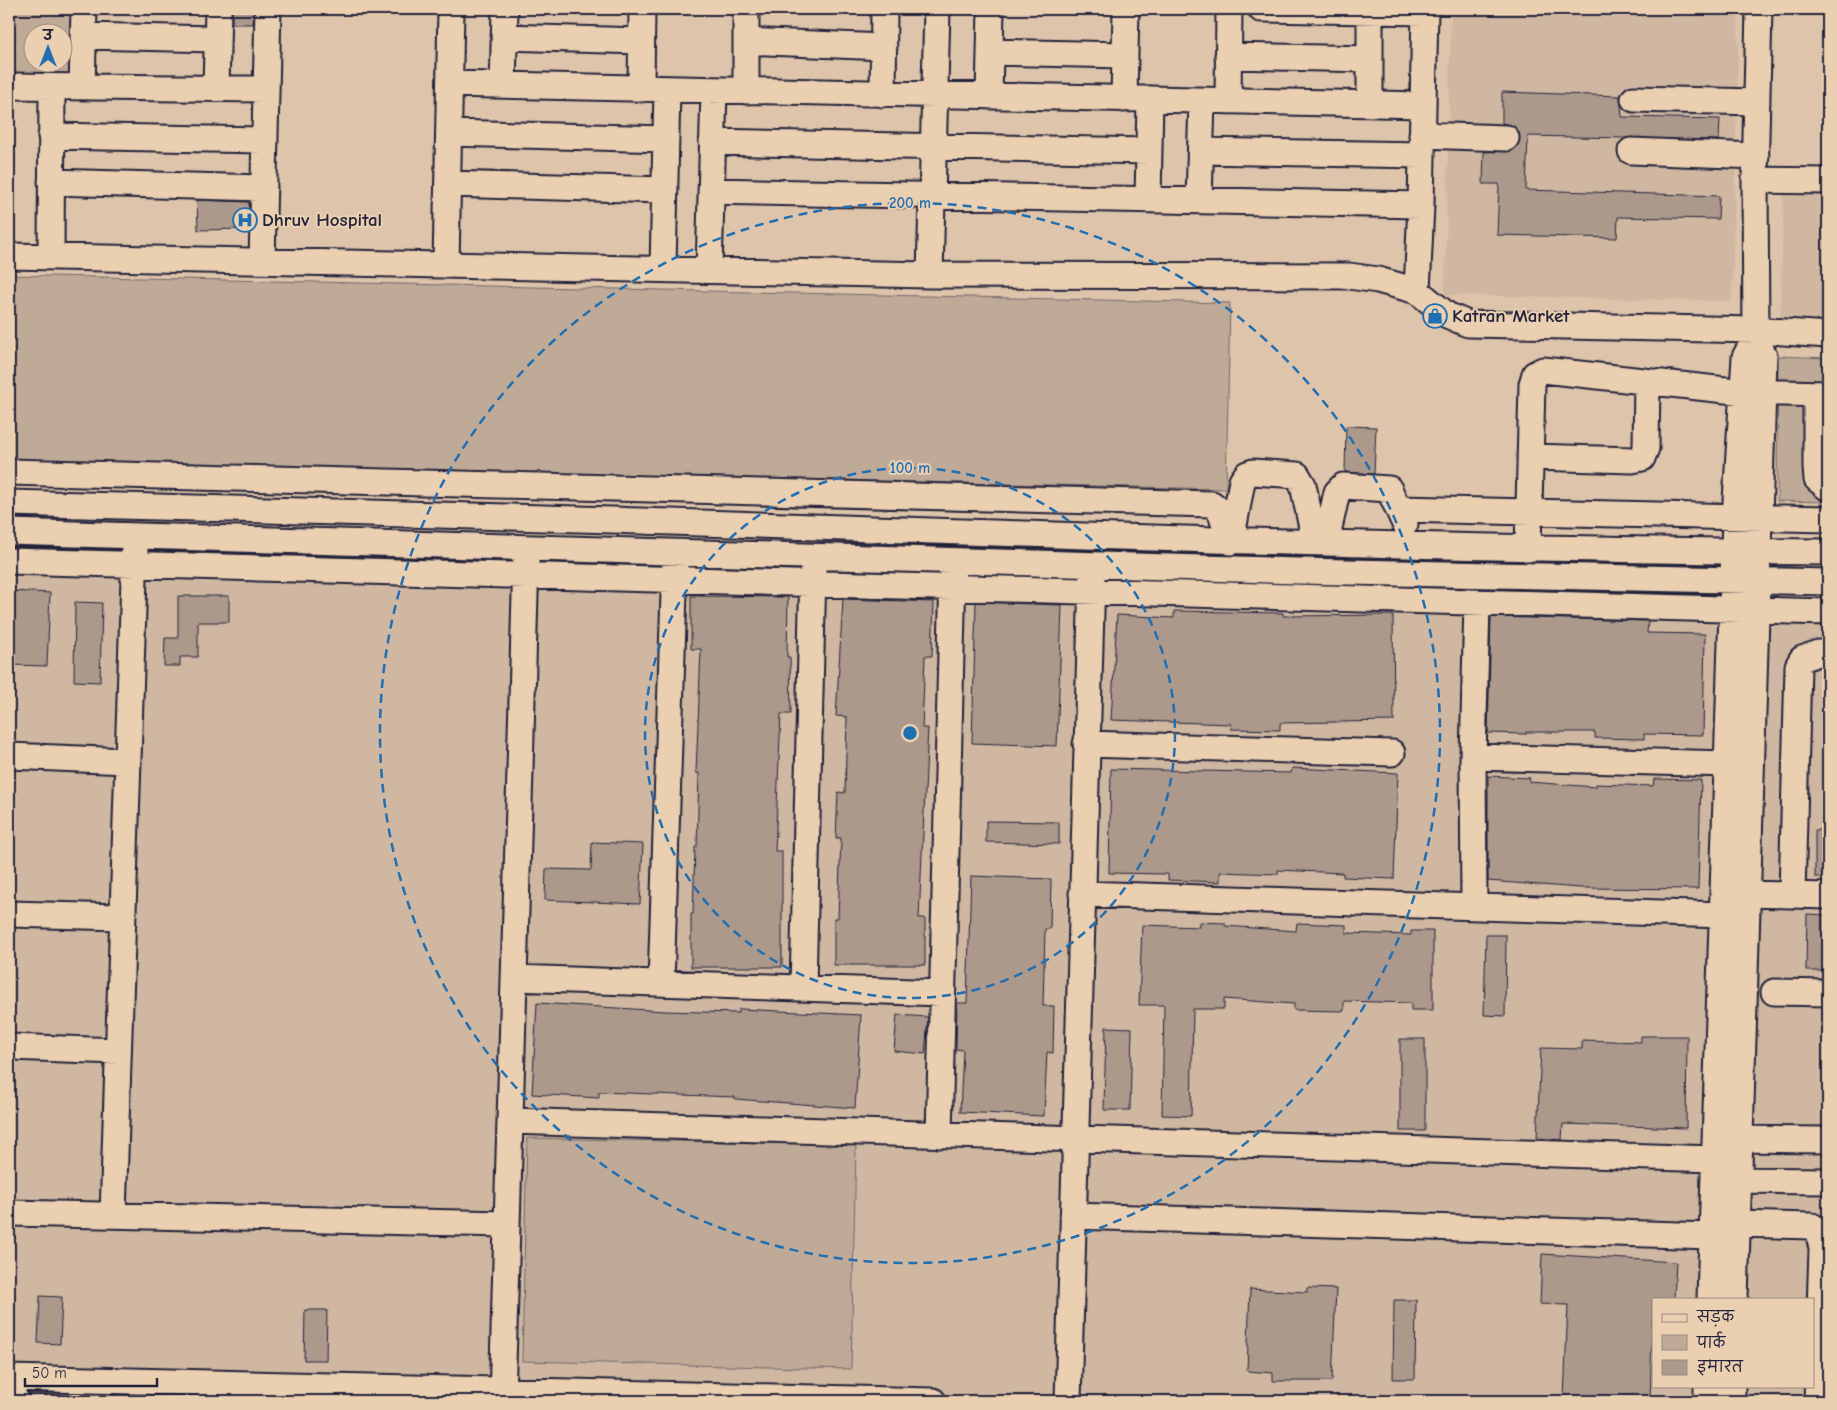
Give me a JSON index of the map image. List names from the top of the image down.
{
  "places": {
    "hospital": ["Dhruv Hospital"],
    "shop": ["Katran Market"]
  },
  "legend": ["सड़क", "पार्क", "इमारत"],
  "scale_bar": "50 m",
  "north": "top",
  "rings": ["200 m", "100 m"]
}
